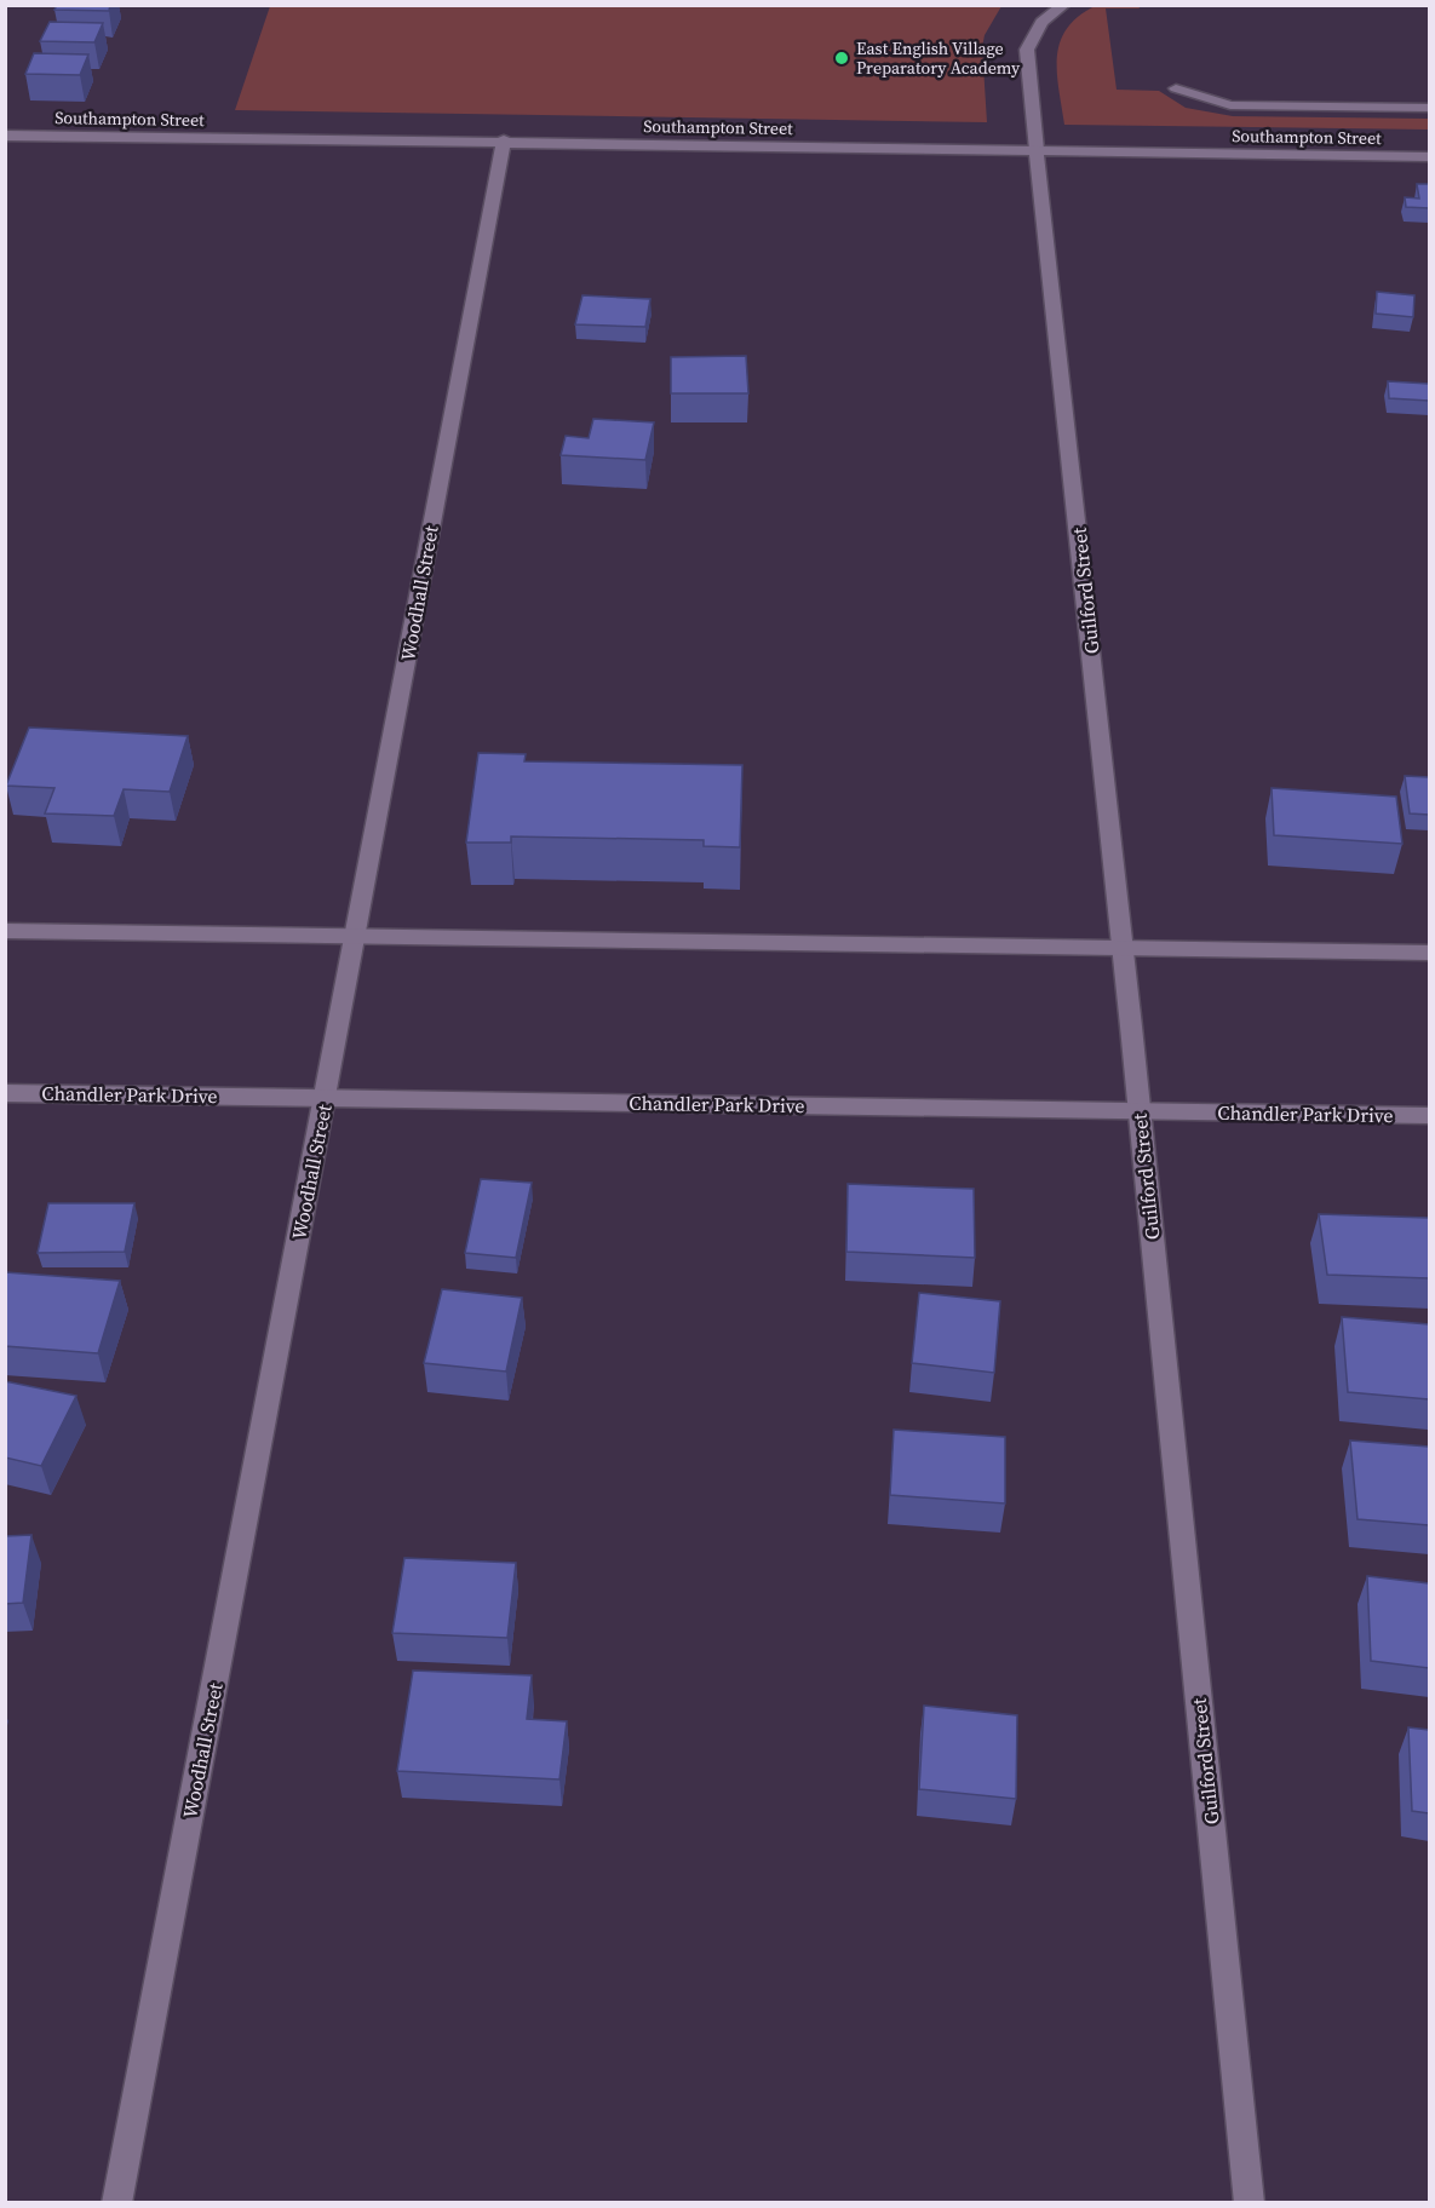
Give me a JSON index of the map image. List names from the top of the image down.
{
  "streets": {
    "street": [
      "Southampton Street",
      "Guilford Street",
      "Woodhall Street",
      "Chandler Park Drive"
    ]
  },
  "crossings": [
    ["Southampton Street", "Guilford Street"],
    ["Southampton Street", "Woodhall Street"],
    ["Guilford Street", "Chandler Park Drive"],
    ["Woodhall Street", "Chandler Park Drive"]
  ],
  "places": ["East English Village Preparatory Academy"]
}
